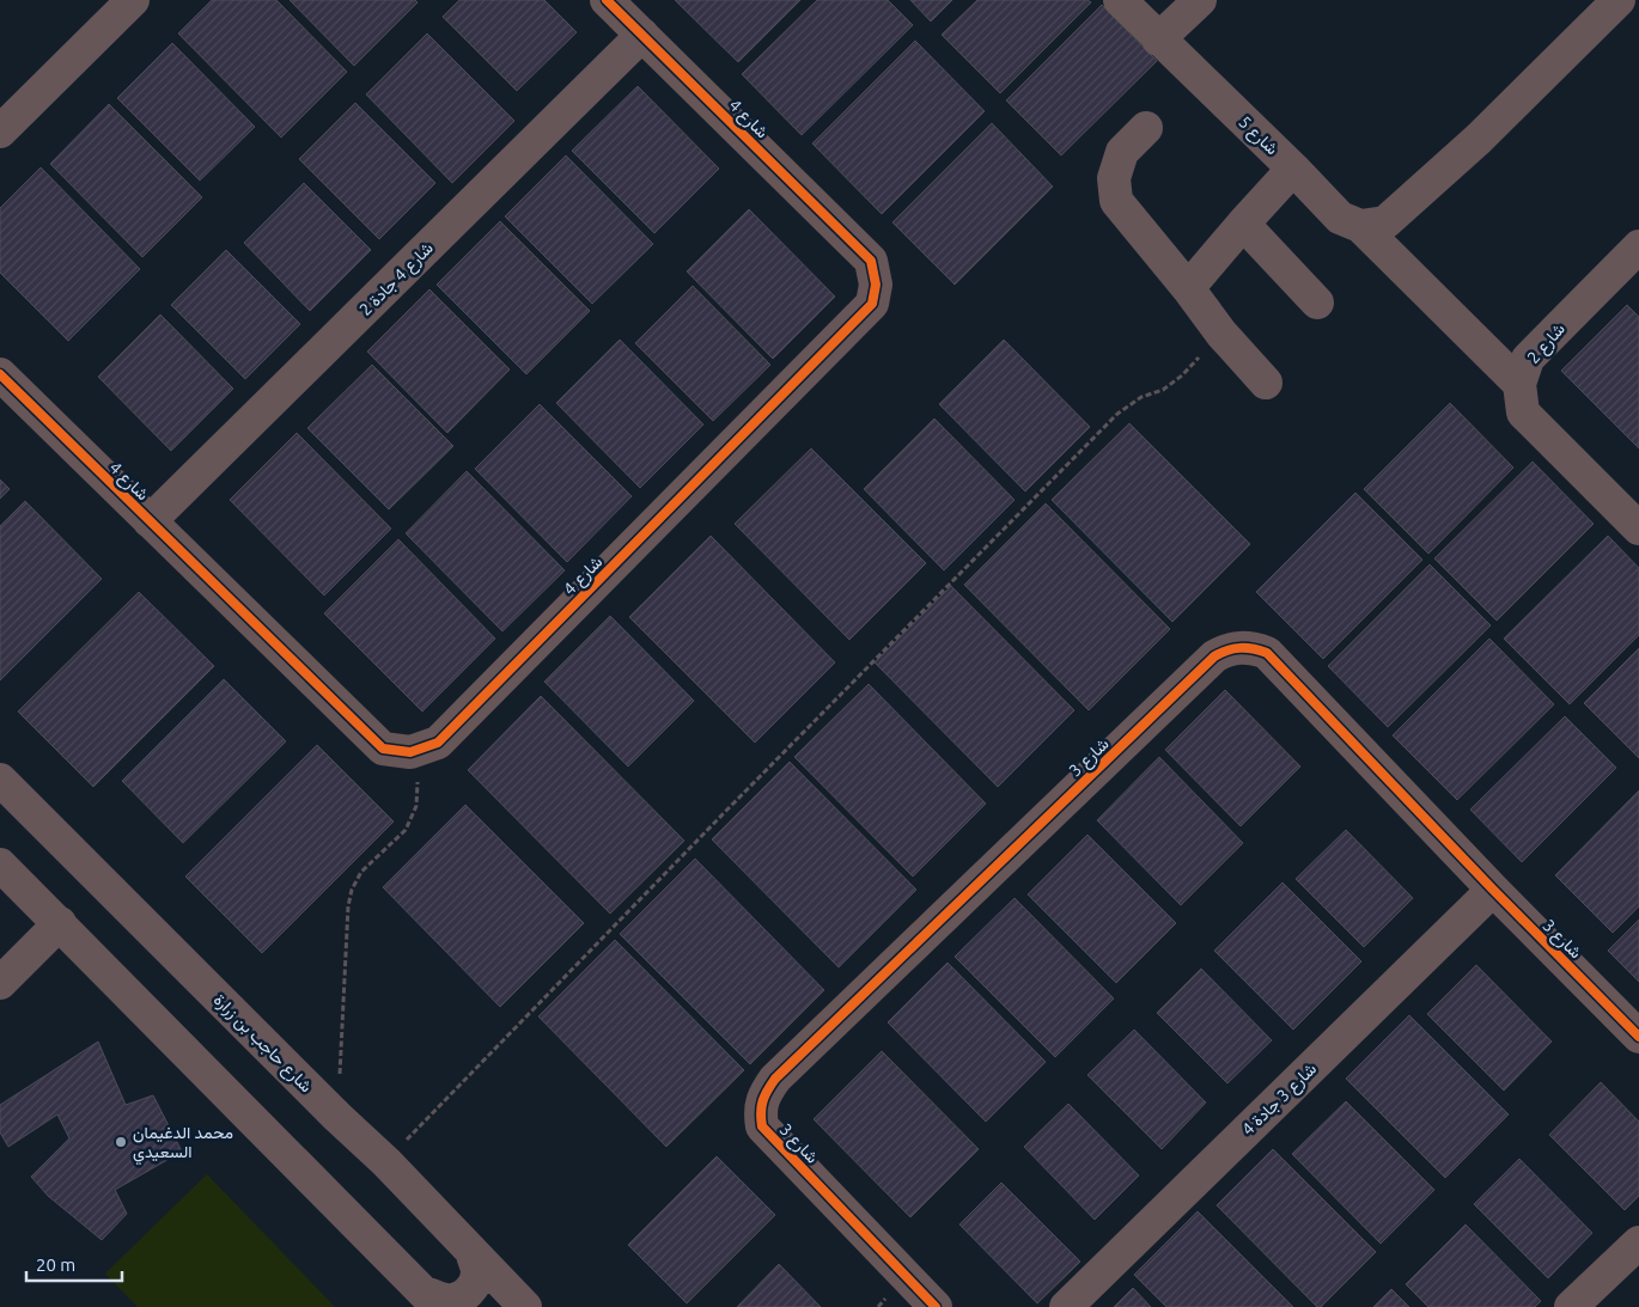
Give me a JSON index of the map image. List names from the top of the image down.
{
  "streets": {
    "street": [
      "شارع 4",
      "شارع 5",
      "شارع 4 جادة 2",
      "شارع 2",
      "شارع 3",
      "شارع حاجب بن زرارة",
      "شارع 3 جادة 4"
    ]
  },
  "crossings": [
    ["شارع 4", "شارع 4 جادة 2"],
    ["شارع 5", "شارع 2"],
    ["شارع 3", "شارع 3 جادة 4"]
  ],
  "places": ["محمد الدغيمان السعيدي"],
  "scale_bar": "20 m"
}
